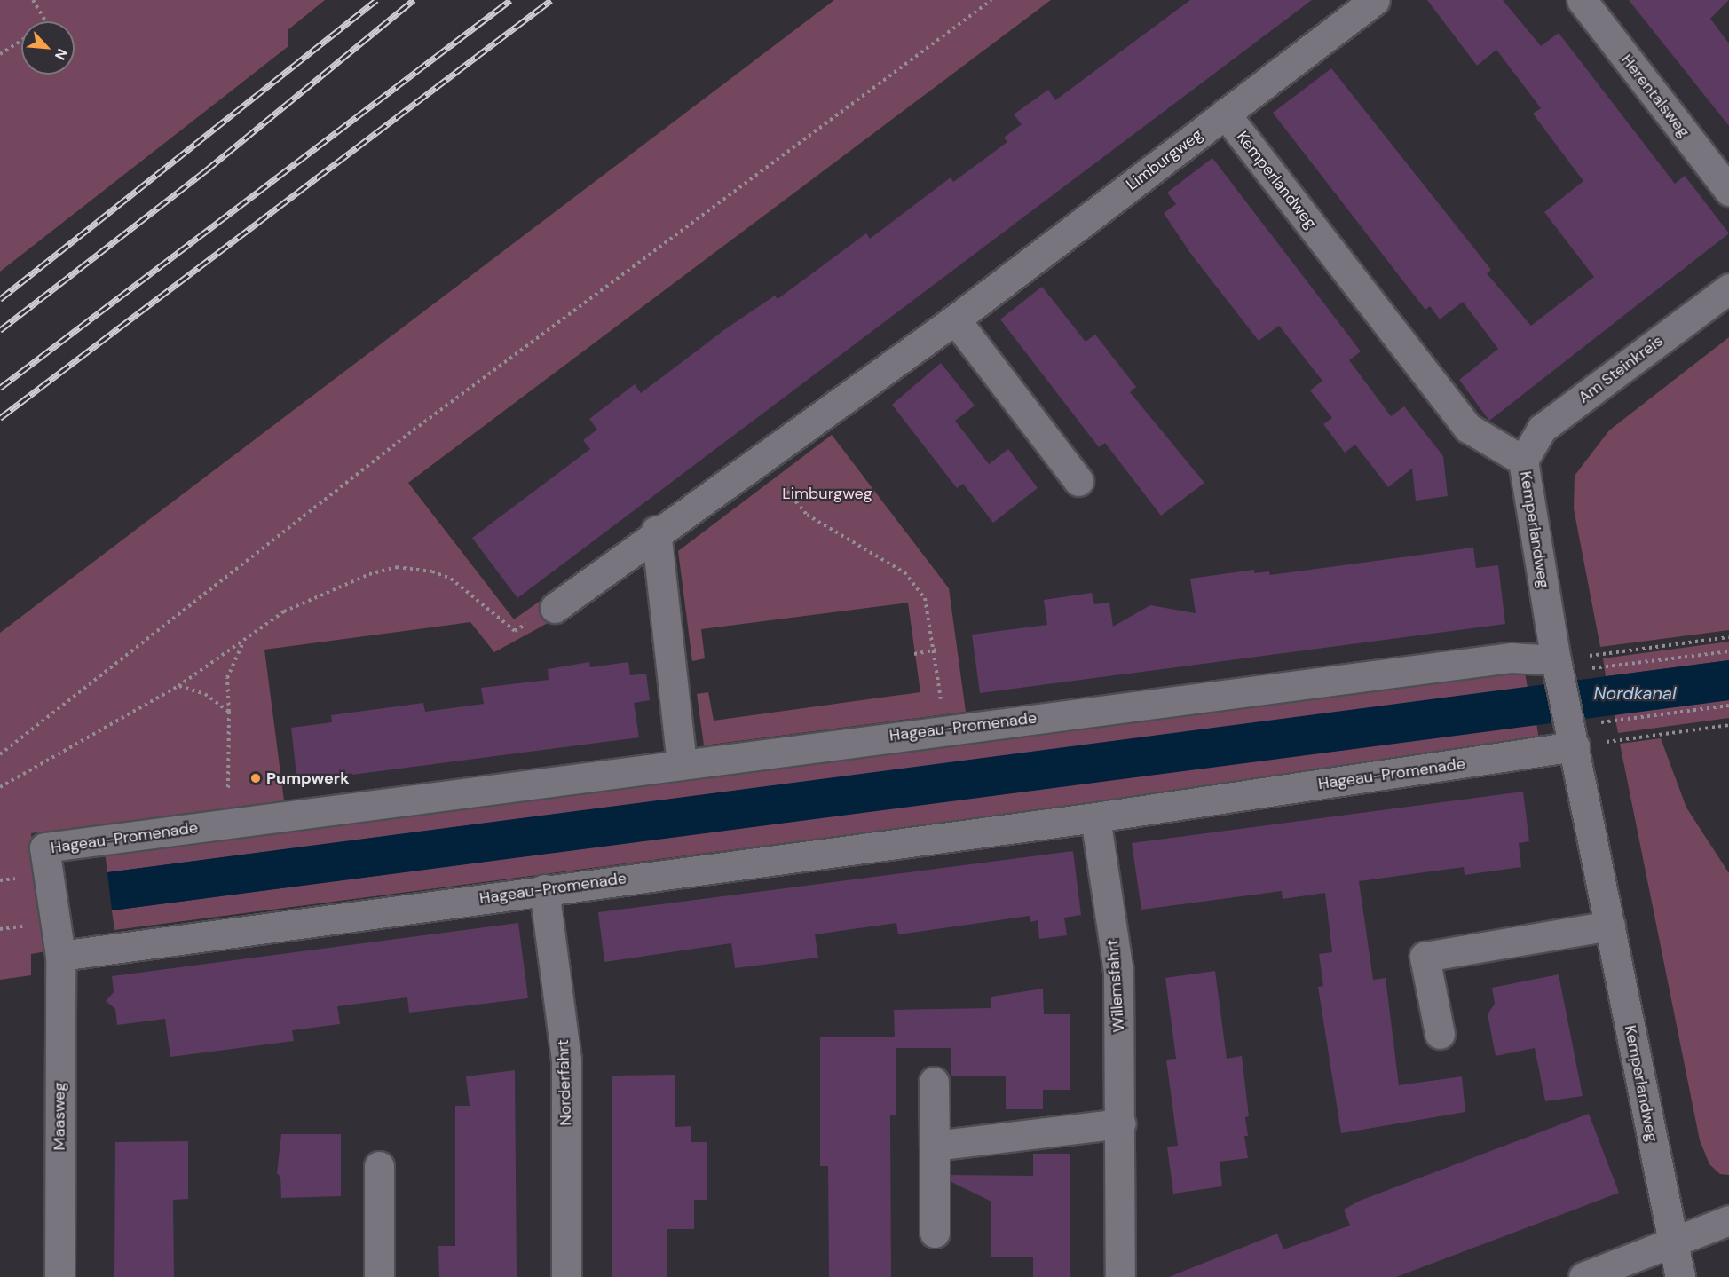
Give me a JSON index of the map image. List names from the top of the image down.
{
  "streets": {
    "street": [
      "Herentalsweg",
      "Limburgweg",
      "Kemperlandweg",
      "Am Steinkreis",
      "Hageau-Promenade",
      "Willemsfahrt",
      "Norderfahrt",
      "Maasweg"
    ]
  },
  "crossings": [
    ["Limburgweg", "Kemperlandweg"],
    ["Kemperlandweg", "Am Steinkreis"],
    ["Kemperlandweg", "Hageau-Promenade"],
    ["Hageau-Promenade", "Willemsfahrt"],
    ["Hageau-Promenade", "Norderfahrt"],
    ["Hageau-Promenade", "Maasweg"]
  ],
  "water": ["Nordkanal"],
  "parks": ["Limburgweg"],
  "places": ["Pumpwerk"],
  "north": "bottom right"
}
